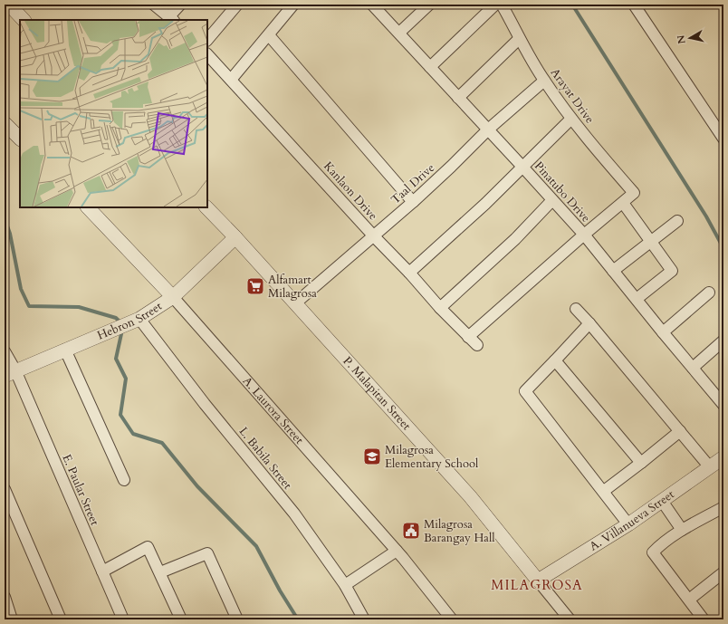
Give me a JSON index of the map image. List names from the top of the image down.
{
  "streets": {
    "street": [
      "Arayat Drive",
      "Taal Drive",
      "Kanlaon Drive",
      "Pinatubo Drive",
      "Hebron Street",
      "P. Malapitan Street",
      "A. Laurora Street",
      "L. Babila Street",
      "E. Paular Street",
      "A. Villanueva Street"
    ]
  },
  "crossings": [
    ["Arayat Drive", "Taal Drive"],
    ["Taal Drive", "Kanlaon Drive"],
    ["Taal Drive", "Pinatubo Drive"],
    ["Taal Drive", "P. Malapitan Street"],
    ["Hebron Street", "P. Malapitan Street"],
    ["Hebron Street", "A. Laurora Street"],
    ["Hebron Street", "L. Babila Street"],
    ["Hebron Street", "E. Paular Street"],
    ["P. Malapitan Street", "A. Villanueva Street"]
  ],
  "districts": ["MILAGROSA"],
  "places": {
    "supermarket": ["Alfamart Milagrosa"],
    "school or university": ["Milagrosa Elementary School"],
    "public building": ["Milagrosa Barangay Hall"]
  },
  "north": "left"
}
